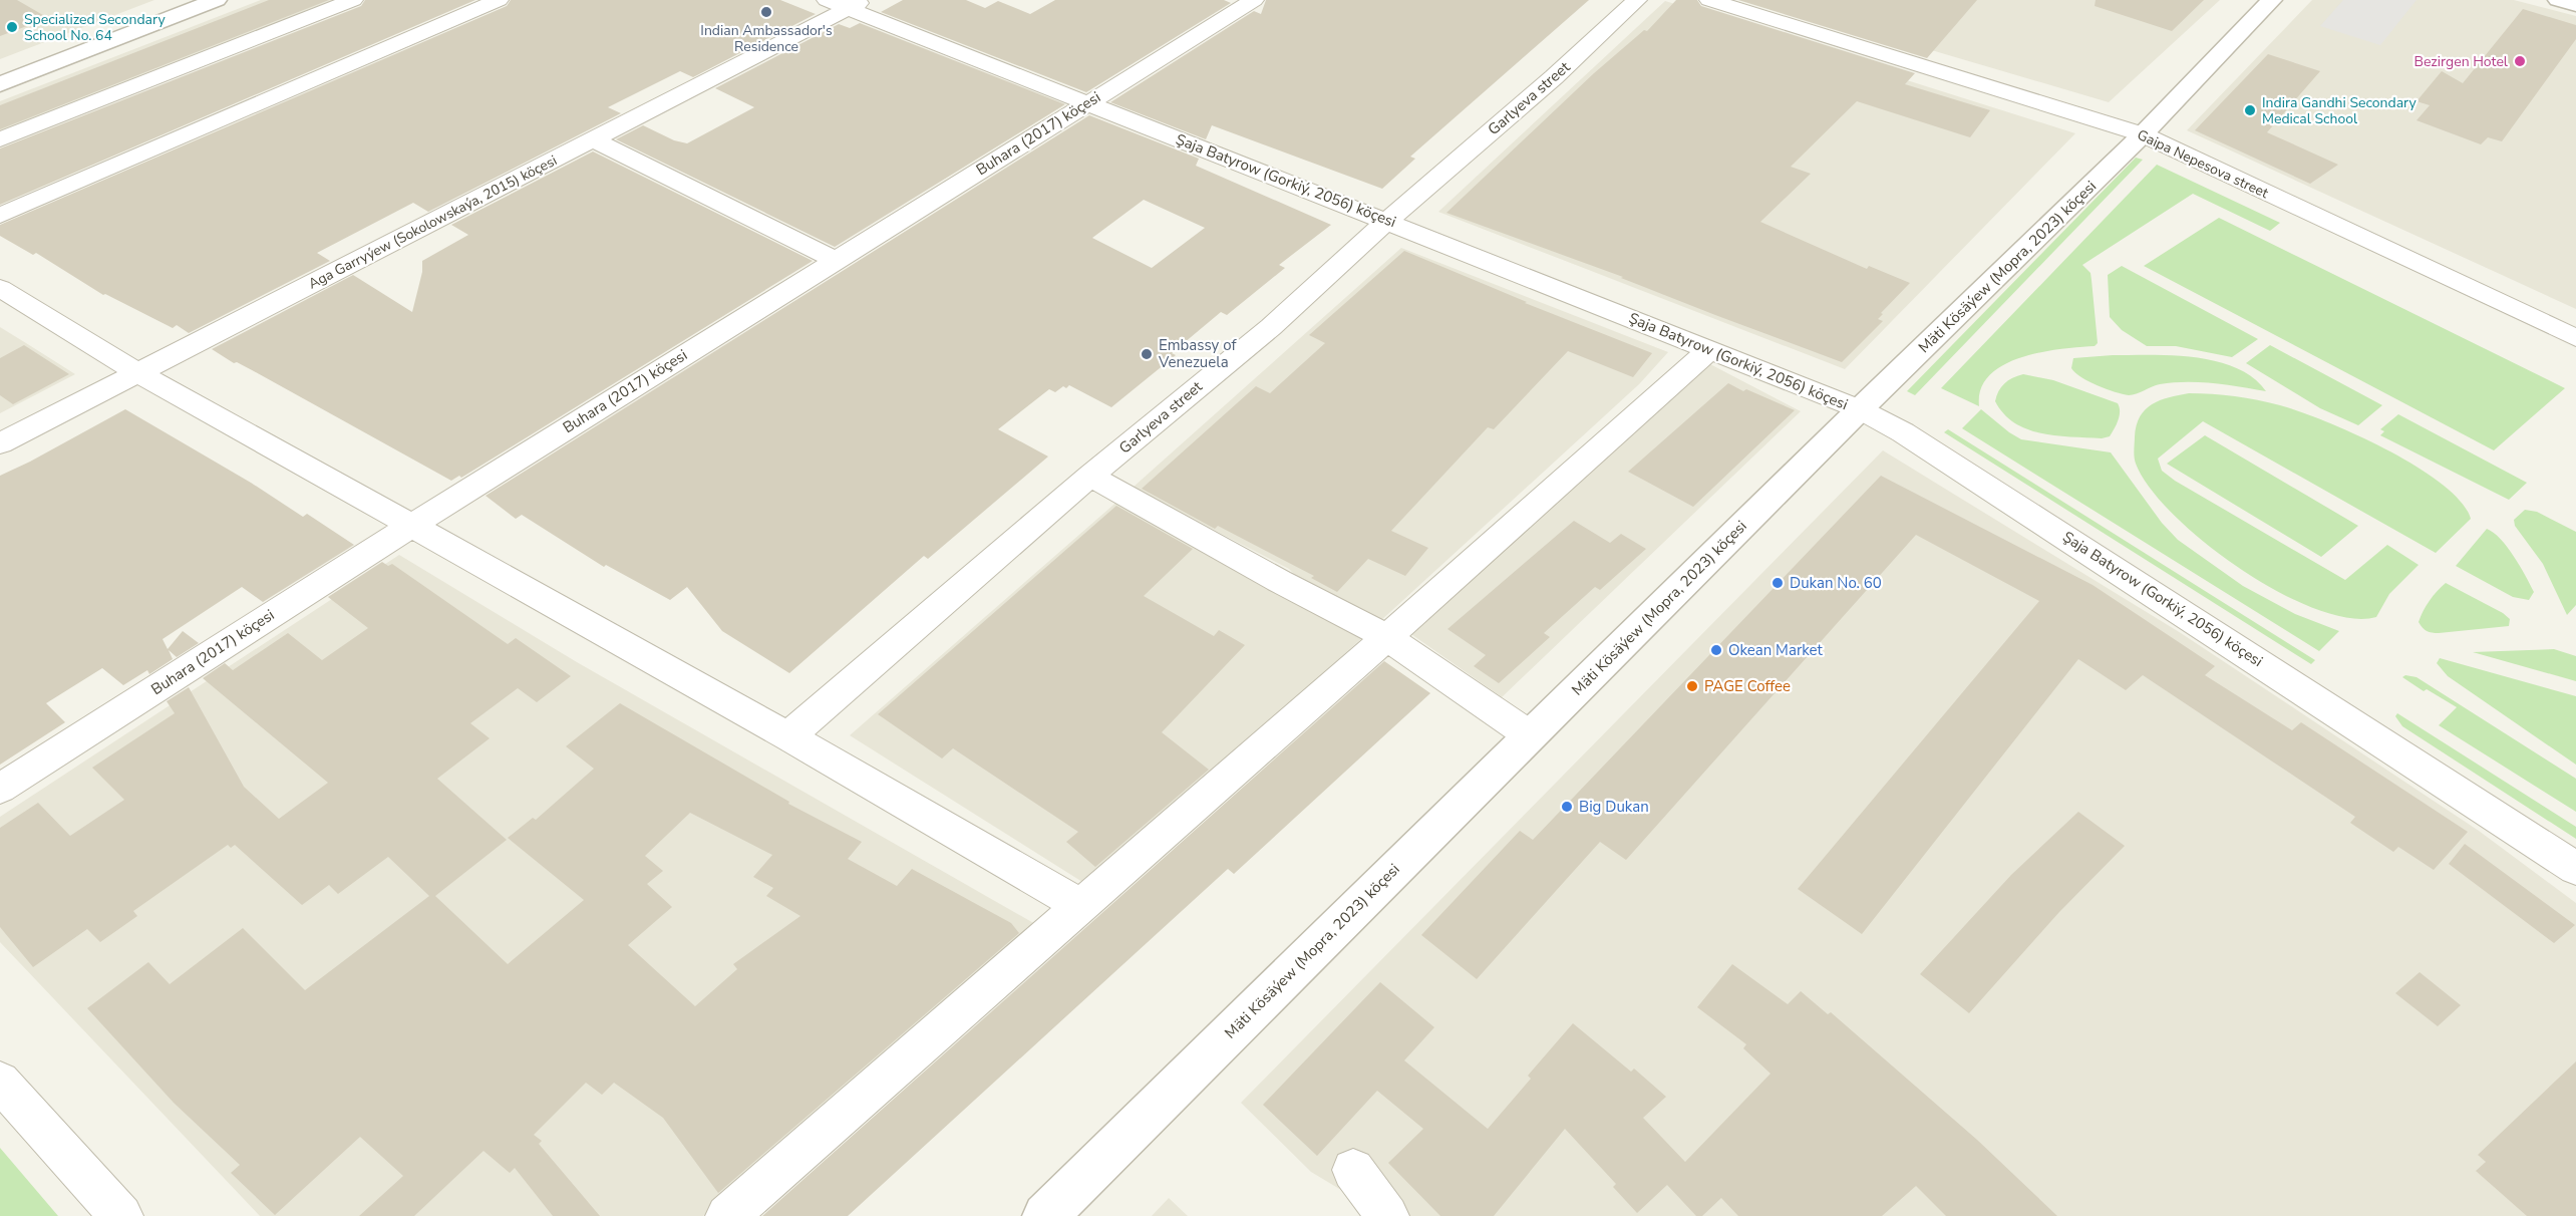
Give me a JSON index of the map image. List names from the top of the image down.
{
  "streets": {
    "street": [
      "Garlyeva street",
      "Buhara (2017) köçesi",
      "Gaipa Nepesova street",
      "Şaja Batyrow (Gorkiý, 2056) köçesi",
      "Aga Garryýew (Sokolowskaýa, 2015) köçesi",
      "Mäti Kösäýew (Mopra, 2023) köçesi"
    ]
  },
  "crossings": [
    ["Garlyeva street", "Şaja Batyrow (Gorkiý, 2056) köçesi"],
    ["Buhara (2017) köçesi", "Şaja Batyrow (Gorkiý, 2056) köçesi"],
    ["Gaipa Nepesova street", "Mäti Kösäýew (Mopra, 2023) köçesi"],
    ["Şaja Batyrow (Gorkiý, 2056) köçesi", "Aga Garryýew (Sokolowskaýa, 2015) köçesi"],
    ["Şaja Batyrow (Gorkiý, 2056) köçesi", "Mäti Kösäýew (Mopra, 2023) köçesi"]
  ],
  "places": [
    "Indian Ambassador's Residence",
    "Specialized Secondary School No. 64",
    "Bezirgen Hotel",
    "Indira Gandhi Secondary Medical School",
    "Embassy of Venezuela",
    "Dukan No. 60",
    "Okean Market",
    "PAGE Coffee",
    "Big Dukan"
  ]
}
